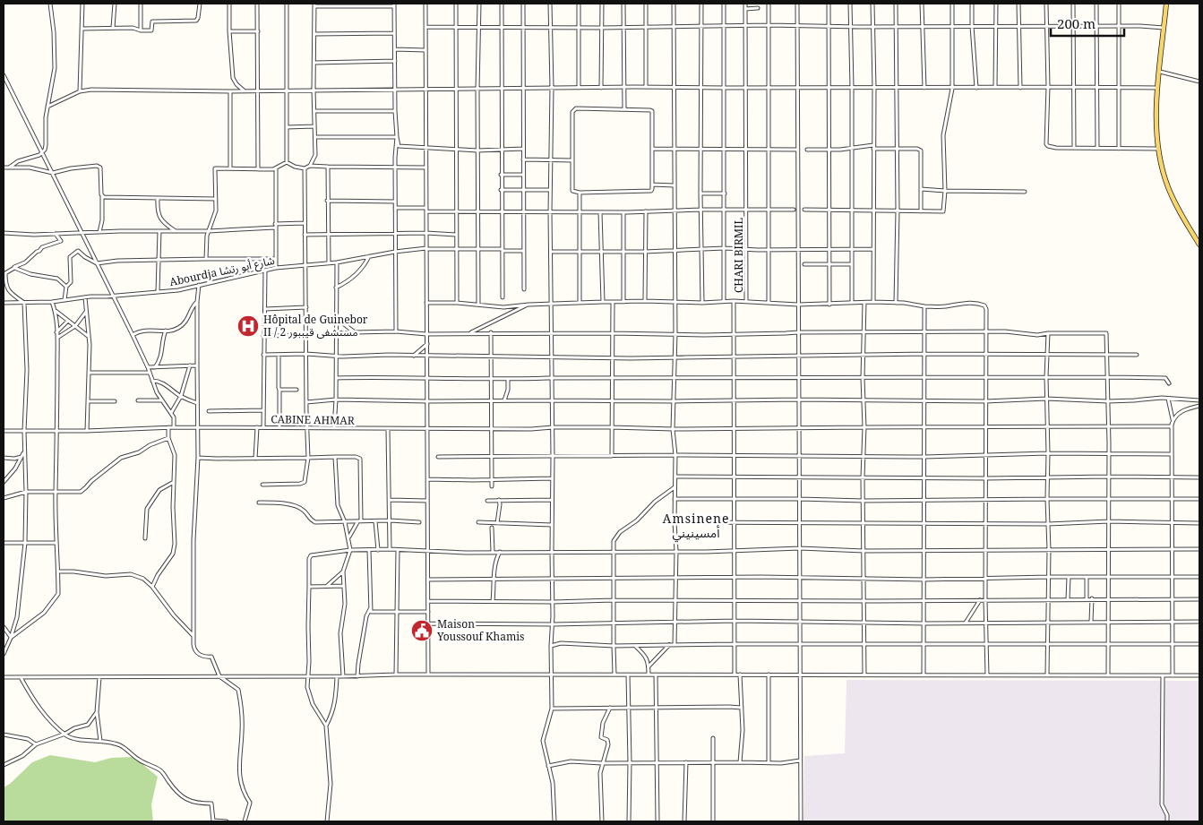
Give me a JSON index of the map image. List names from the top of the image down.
{
  "streets": {
    "street": ["CHARI BIRMIL", "Abourdja شارع أبو رتشا", "CABINE AHMAR"]
  },
  "districts": ["Amsinene أمسينيني"],
  "places": {
    "hospital": ["Hôpital de Guinebor II / مستشفى قيببور 2"],
    "public building": ["Maison Youssouf Khamis"]
  },
  "scale_bar": "200 m"
}
